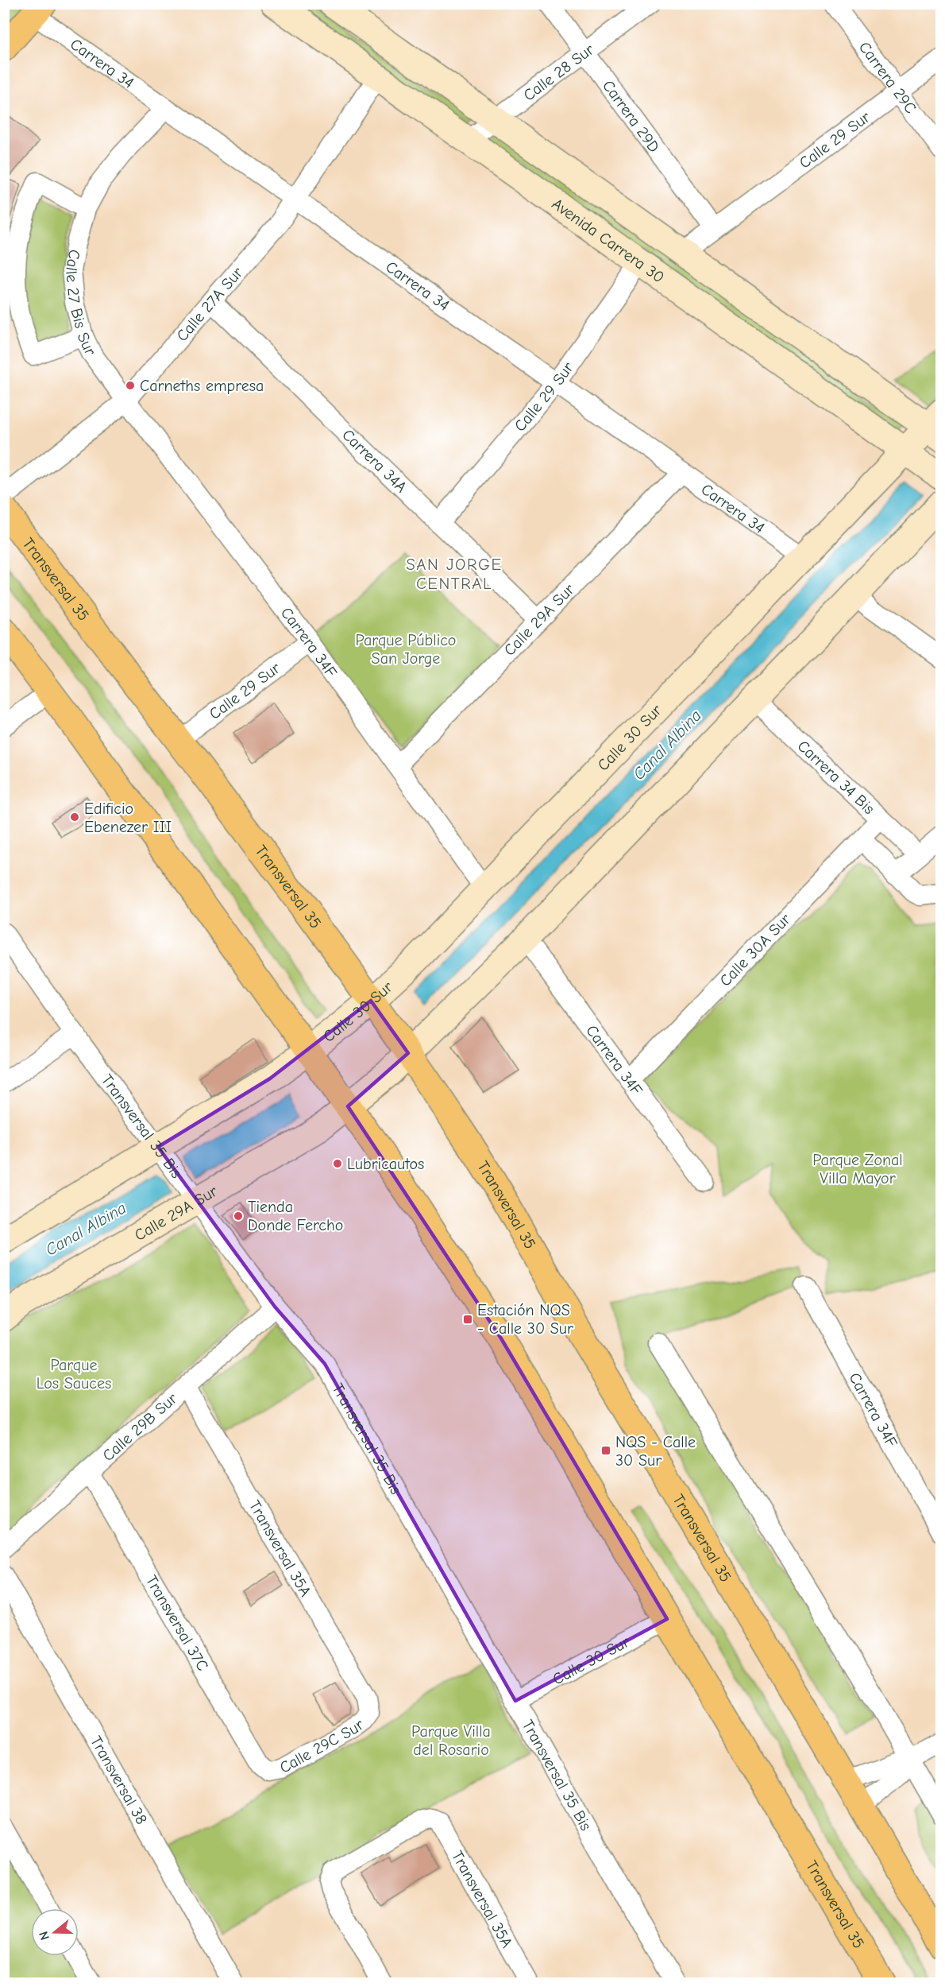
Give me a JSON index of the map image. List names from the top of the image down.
{
  "streets": {
    "main road": ["Transversal 35"],
    "street": [
      "Carrera 34",
      "Calle 28 Sur",
      "Carrera 29C",
      "Carrera 29D",
      "Calle 29 Sur",
      "Avenida Carrera 30",
      "Calle 27 Bis Sur",
      "Calle 27A Sur",
      "Carrera 34A",
      "Calle 29A Sur",
      "Carrera 34F",
      "Calle 30 Sur",
      "Carrera 34 Bis",
      "Calle 30A Sur",
      "Transversal 35 Bis",
      "Calle 29B Sur",
      "Transversal 35A",
      "Transversal 37C",
      "Calle 29C Sur",
      "Transversal 38"
    ]
  },
  "crossings": [
    ["Carrera 34", "Calle 29 Sur"],
    ["Carrera 34", "Calle 27 Bis Sur"],
    ["Carrera 34", "Calle 27A Sur"],
    ["Carrera 34", "Calle 29A Sur"],
    ["Carrera 34", "Calle 30 Sur"],
    ["Calle 28 Sur", "Carrera 29D"],
    ["Calle 28 Sur", "Avenida Carrera 30"],
    ["Carrera 29C", "Calle 29 Sur"],
    ["Carrera 29D", "Calle 29 Sur"],
    ["Calle 29 Sur", "Avenida Carrera 30"],
    ["Calle 29 Sur", "Carrera 34A"],
    ["Calle 29 Sur", "Transversal 35"],
    ["Calle 29 Sur", "Carrera 34F"],
    ["Avenida Carrera 30", "Calle 27A Sur"],
    ["Avenida Carrera 30", "Calle 30 Sur"],
    ["Calle 27 Bis Sur", "Calle 27A Sur"],
    ["Calle 27 Bis Sur", "Carrera 34F"],
    ["Calle 27A Sur", "Carrera 34A"],
    ["Calle 27A Sur", "Carrera 34F"],
    ["Carrera 34A", "Calle 29A Sur"],
    ["Transversal 35", "Calle 29A Sur"],
    ["Transversal 35", "Calle 30 Sur"],
    ["Calle 29A Sur", "Carrera 34F"],
    ["Calle 29A Sur", "Transversal 35 Bis"],
    ["Carrera 34F", "Calle 30 Sur"],
    ["Carrera 34F", "Calle 30A Sur"],
    ["Calle 30 Sur", "Transversal 35 Bis"],
    ["Carrera 34 Bis", "Calle 30A Sur"],
    ["Transversal 35 Bis", "Calle 29B Sur"],
    ["Calle 29B Sur", "Transversal 35A"],
    ["Calle 29B Sur", "Transversal 37C"],
    ["Transversal 35A", "Calle 29C Sur"],
    ["Transversal 37C", "Calle 29C Sur"]
  ],
  "districts": ["SAN JORGE CENTRAL"],
  "water": ["Canal Albina"],
  "parks": [
    "Parque Público San Jorge",
    "Parque Zonal Villa Mayor",
    "Parque Los Sauces",
    "Parque Villa del Rosario"
  ],
  "places": {
    "other": [
      "Carneths empresa",
      "Edificio Ebenezer III",
      "Lubricautos",
      "Tienda Donde Fercho"
    ],
    "transit": ["Estación NQS - Calle 30 Sur", "NQS - Calle 30 Sur"]
  },
  "north": "left"
}
